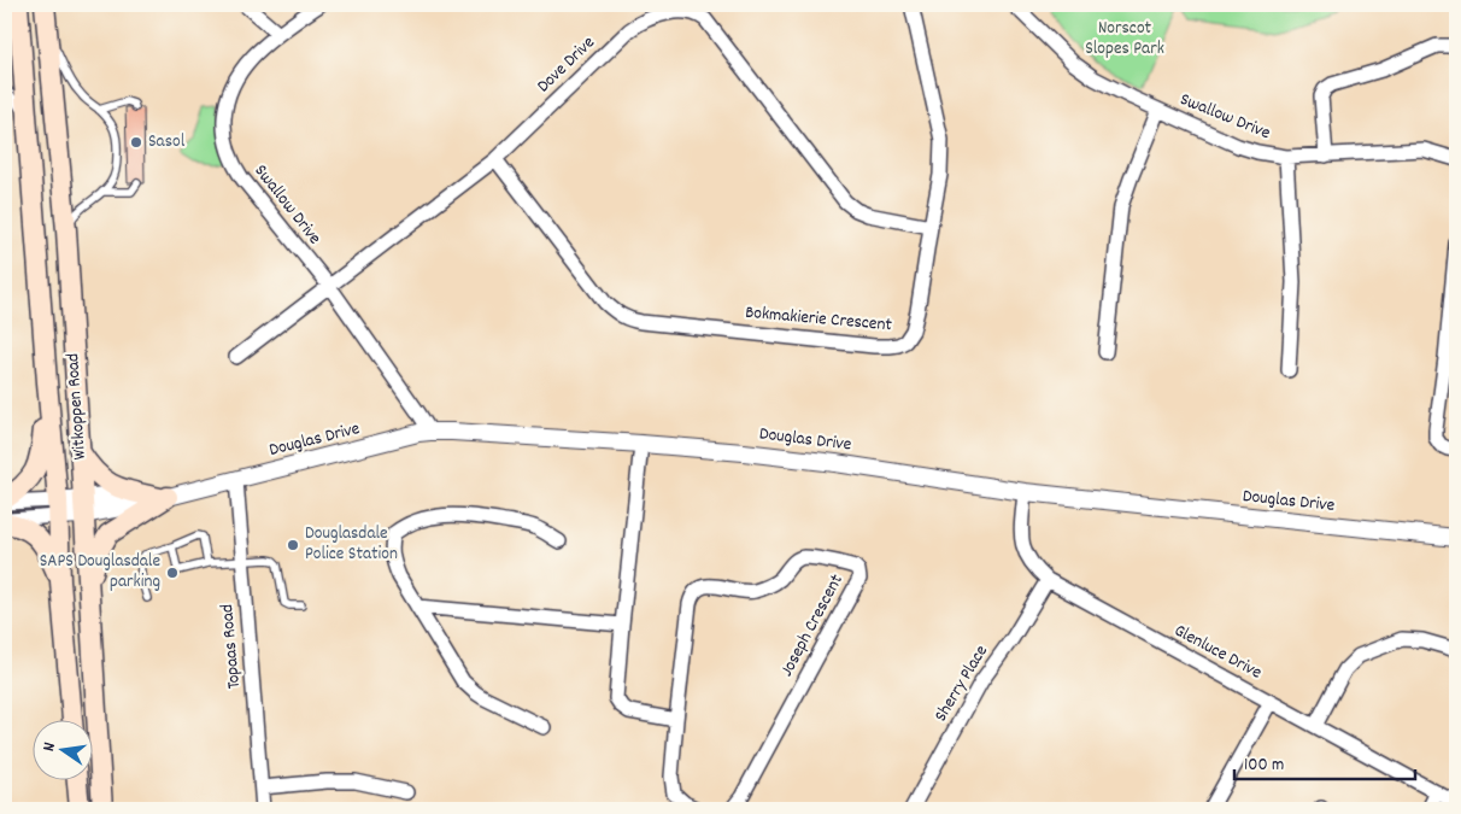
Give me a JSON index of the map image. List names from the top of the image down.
{
  "streets": {
    "main road": ["Witkoppen Road"],
    "street": [
      "Dove Drive",
      "Swallow Drive",
      "Bokmakierie Crescent",
      "Douglas Drive",
      "Joseph Crescent",
      "Topaas Road",
      "Glenluce Drive",
      "Sherry Place"
    ]
  },
  "crossings": [
    ["Dove Drive", "Swallow Drive"],
    ["Dove Drive", "Bokmakierie Crescent"],
    ["Swallow Drive", "Douglas Drive"],
    ["Witkoppen Road", "Douglas Drive"],
    ["Douglas Drive", "Topaas Road"],
    ["Douglas Drive", "Glenluce Drive"],
    ["Glenluce Drive", "Sherry Place"]
  ],
  "parks": ["Norscot Slopes Park"],
  "places": ["Sasol", "Douglasdale Police Station", "SAPS Douglasdale parking"],
  "scale_bar": "100 m",
  "north": "left"
}
